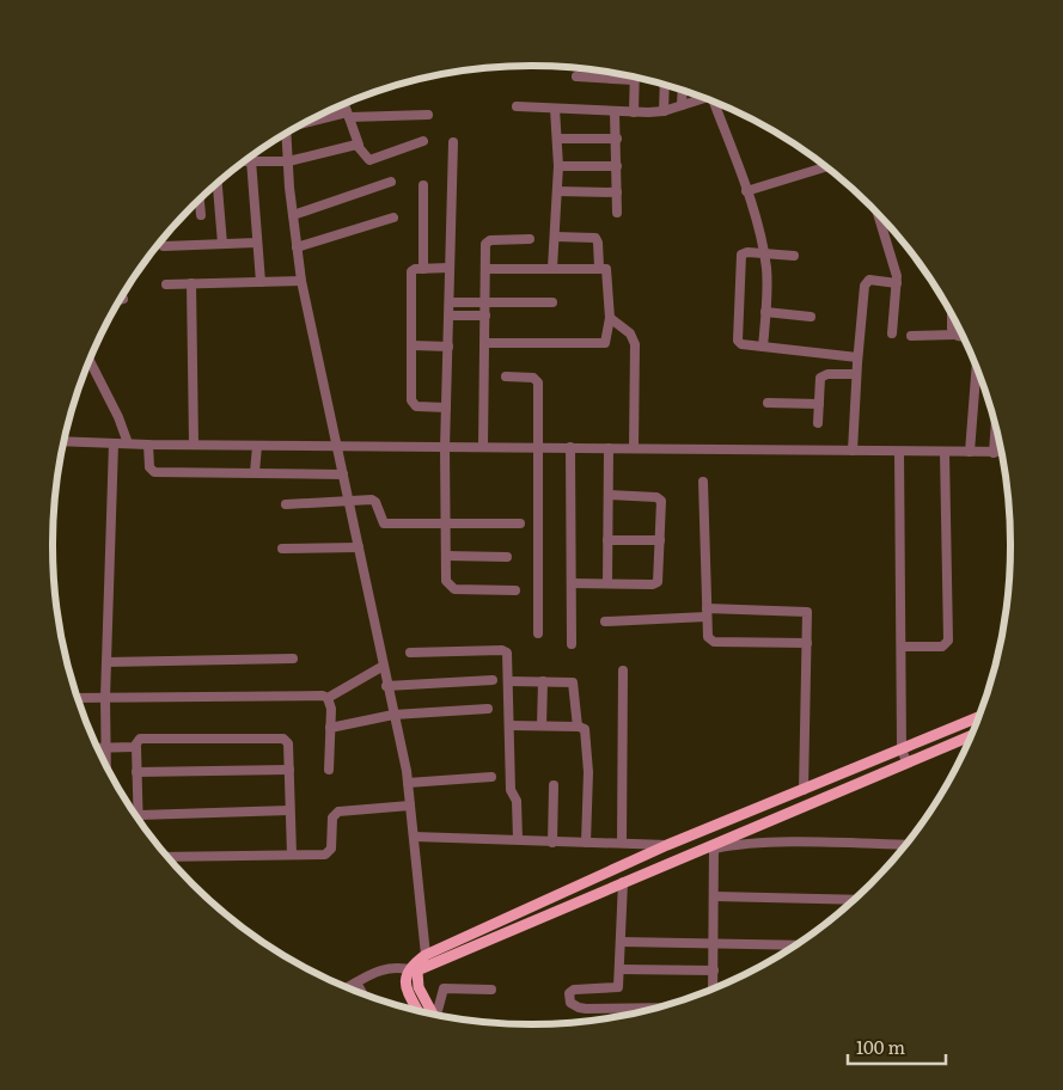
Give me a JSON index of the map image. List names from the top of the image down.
{
  "scale_bar": "100 m"
}
